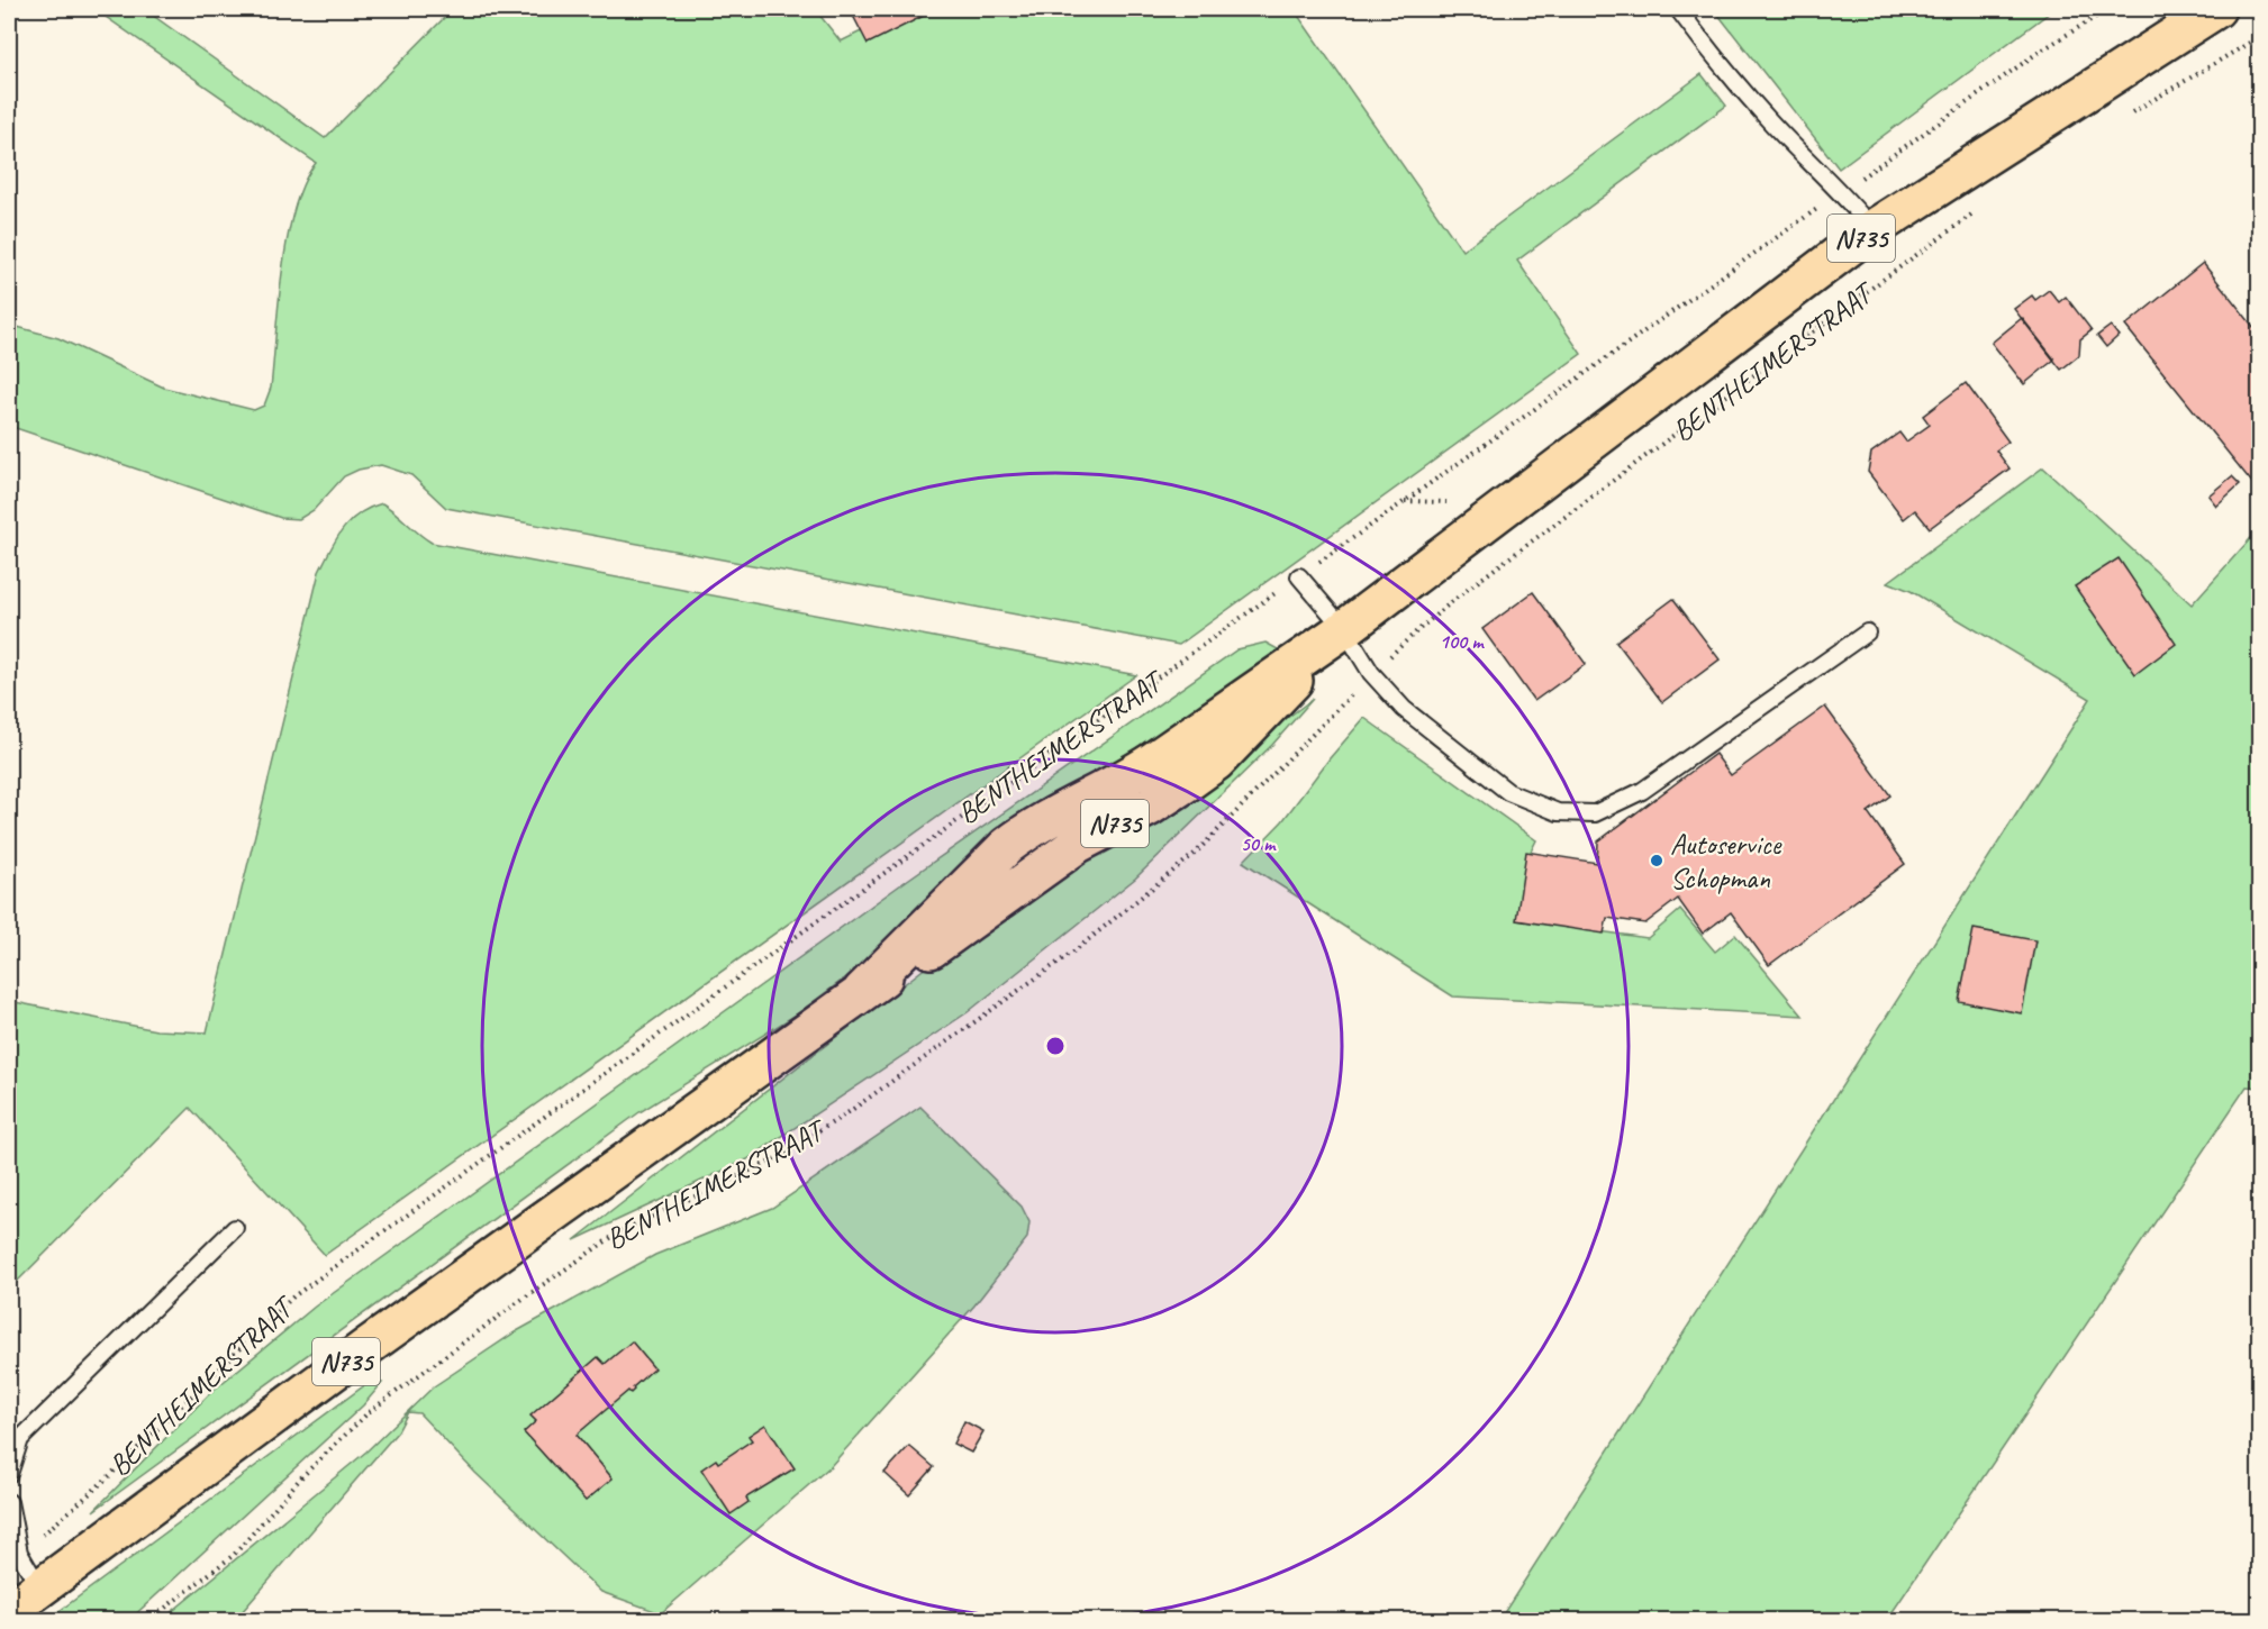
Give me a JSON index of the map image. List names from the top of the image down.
{
  "streets": {
    "main road": ["N735", "BENTHEIMERSTRAAT"]
  },
  "places": ["Autoservice Schopman"],
  "rings": ["100 m", "50 m"]
}
